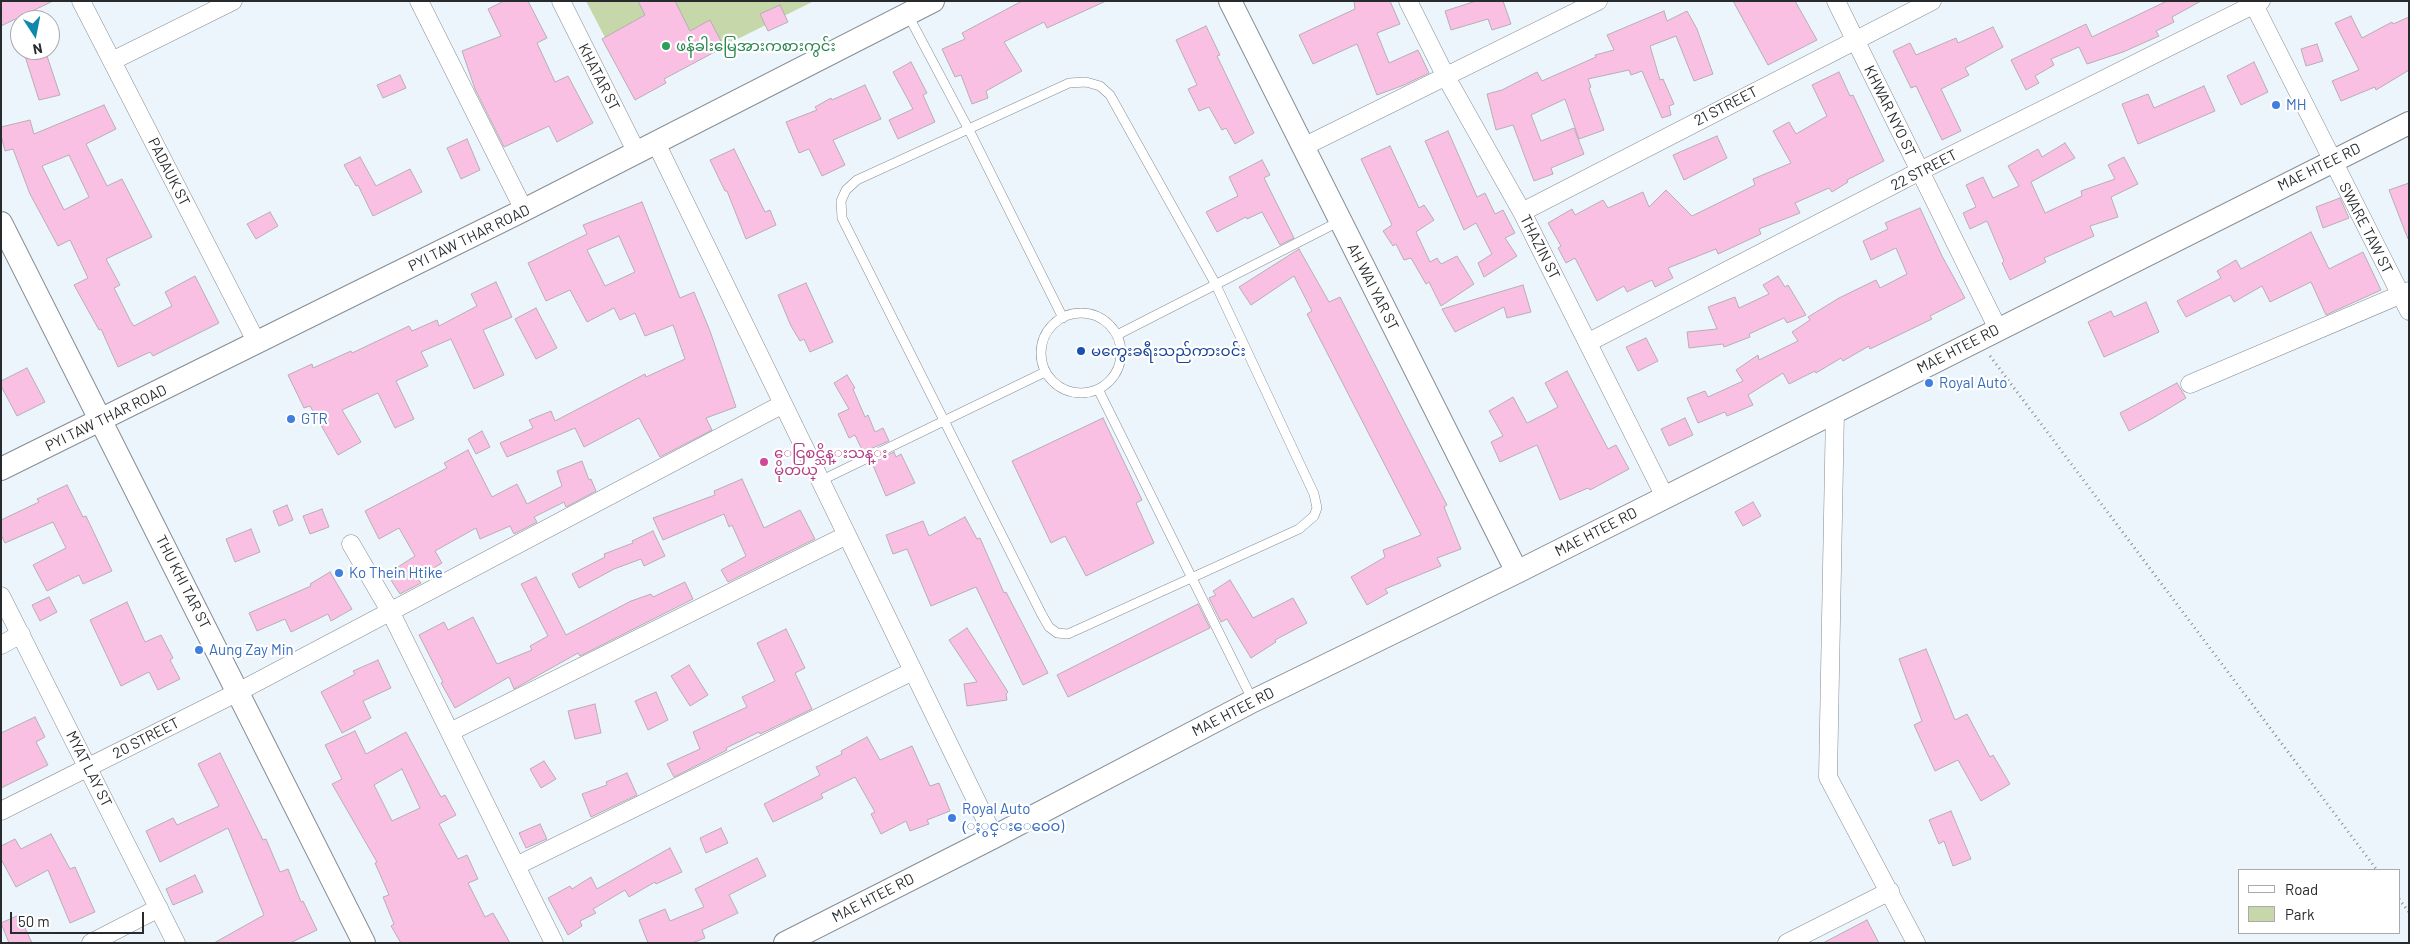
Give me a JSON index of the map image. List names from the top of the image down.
{
  "streets": {
    "street": [
      "KHATAR ST",
      "21 STREET",
      "KHWAR NYO ST",
      "MAE HTEE RD",
      "22 STREET",
      "PADAUK ST",
      "SWARE TAW ST",
      "PYI TAW THAR ROAD",
      "THAZIN ST",
      "AH WAI YAR ST",
      "THU KHI TAR ST",
      "20 STREET",
      "MYAT LAY ST"
    ]
  },
  "crossings": [
    ["KHATAR ST", "MAE HTEE RD"],
    ["KHATAR ST", "PYI TAW THAR ROAD"],
    ["KHATAR ST", "20 STREET"],
    ["21 STREET", "KHWAR NYO ST"],
    ["21 STREET", "THAZIN ST"],
    ["KHWAR NYO ST", "MAE HTEE RD"],
    ["KHWAR NYO ST", "22 STREET"],
    ["MAE HTEE RD", "SWARE TAW ST"],
    ["MAE HTEE RD", "THAZIN ST"],
    ["MAE HTEE RD", "AH WAI YAR ST"],
    ["22 STREET", "SWARE TAW ST"],
    ["22 STREET", "THAZIN ST"],
    ["PADAUK ST", "PYI TAW THAR ROAD"],
    ["PYI TAW THAR ROAD", "THU KHI TAR ST"],
    ["THU KHI TAR ST", "20 STREET"],
    ["20 STREET", "MYAT LAY ST"]
  ],
  "places": [
    "ဖန်ခါးမြေအားကစားကွင်း",
    "MH",
    "မကွေးခရီးသည်ကားဝင်း",
    "Royal Auto",
    "GTR",
    "ေငြစင္သိန္းသန္း မိုတယ္",
    "Ko Thein Htike",
    "Aung Zay Min",
    "Royal Auto (ႏွင္းေ၀ေ၀)"
  ],
  "legend": ["Road", "Park"],
  "scale_bar": "50 m",
  "north": "bottom"
}
